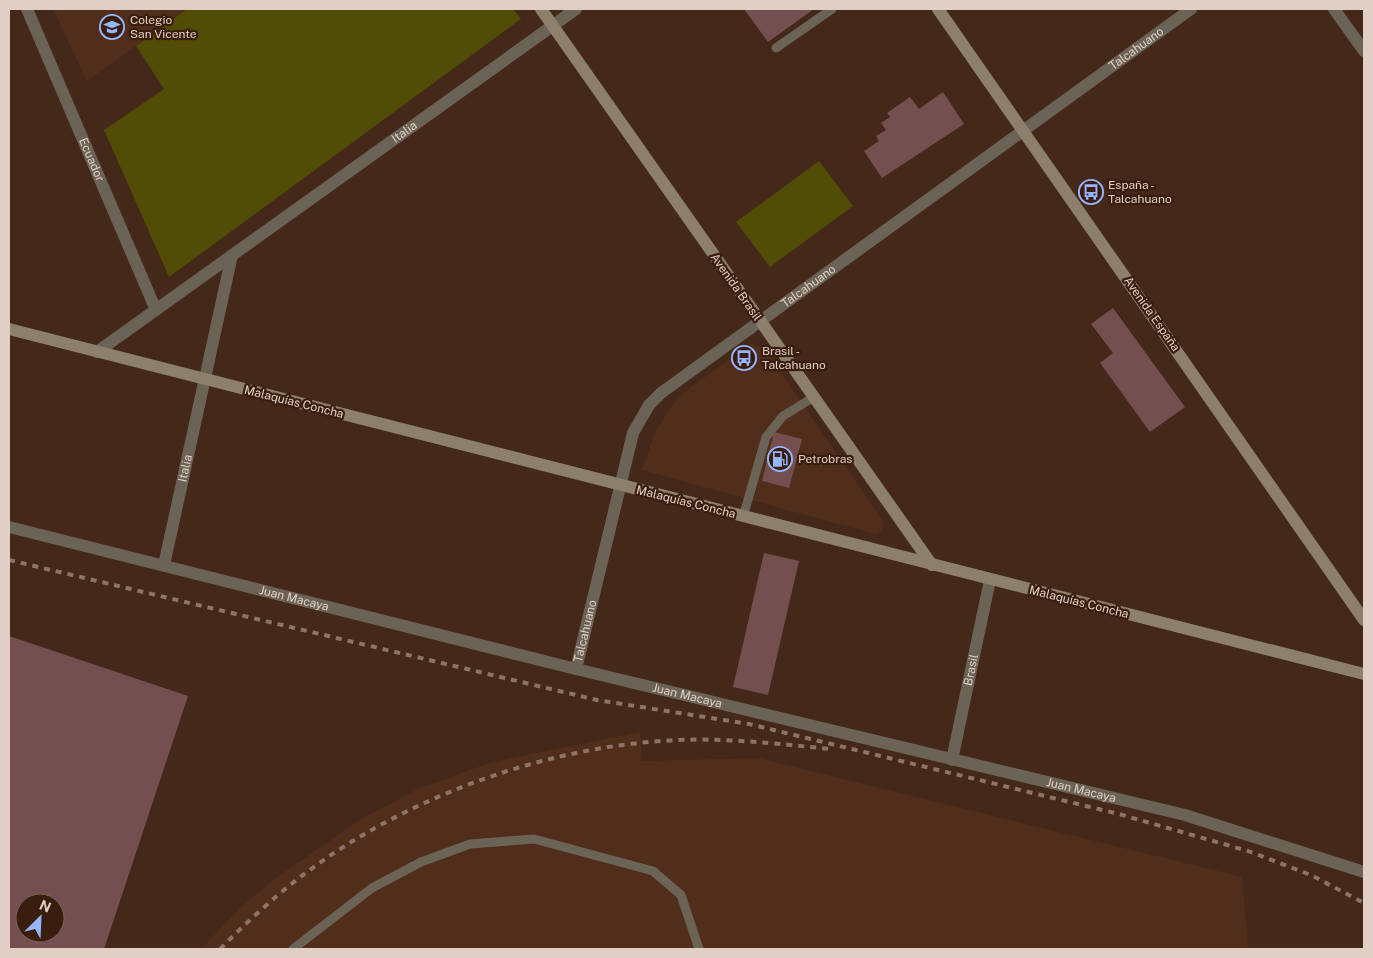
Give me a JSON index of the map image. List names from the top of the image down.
{
  "streets": {
    "street": [
      "Talcahuano",
      "Italia",
      "Ecuador",
      "Avenida Brasil",
      "Avenida España",
      "Malaquías Concha",
      "Juan Macaya",
      "Brasil"
    ]
  },
  "crossings": [
    ["Talcahuano", "Avenida Brasil"],
    ["Talcahuano", "Avenida España"],
    ["Talcahuano", "Malaquías Concha"],
    ["Talcahuano", "Juan Macaya"],
    ["Italia", "Ecuador"],
    ["Italia", "Avenida Brasil"],
    ["Italia", "Malaquías Concha"],
    ["Italia", "Juan Macaya"],
    ["Avenida Brasil", "Malaquías Concha"],
    ["Malaquías Concha", "Brasil"],
    ["Juan Macaya", "Brasil"]
  ],
  "places": {
    "school or university": ["Colegio San Vicente"],
    "bus stop": ["España - Talcahuano", "Brasil - Talcahuano"],
    "fuel station": ["Petrobras"]
  },
  "north": "top right"
}
